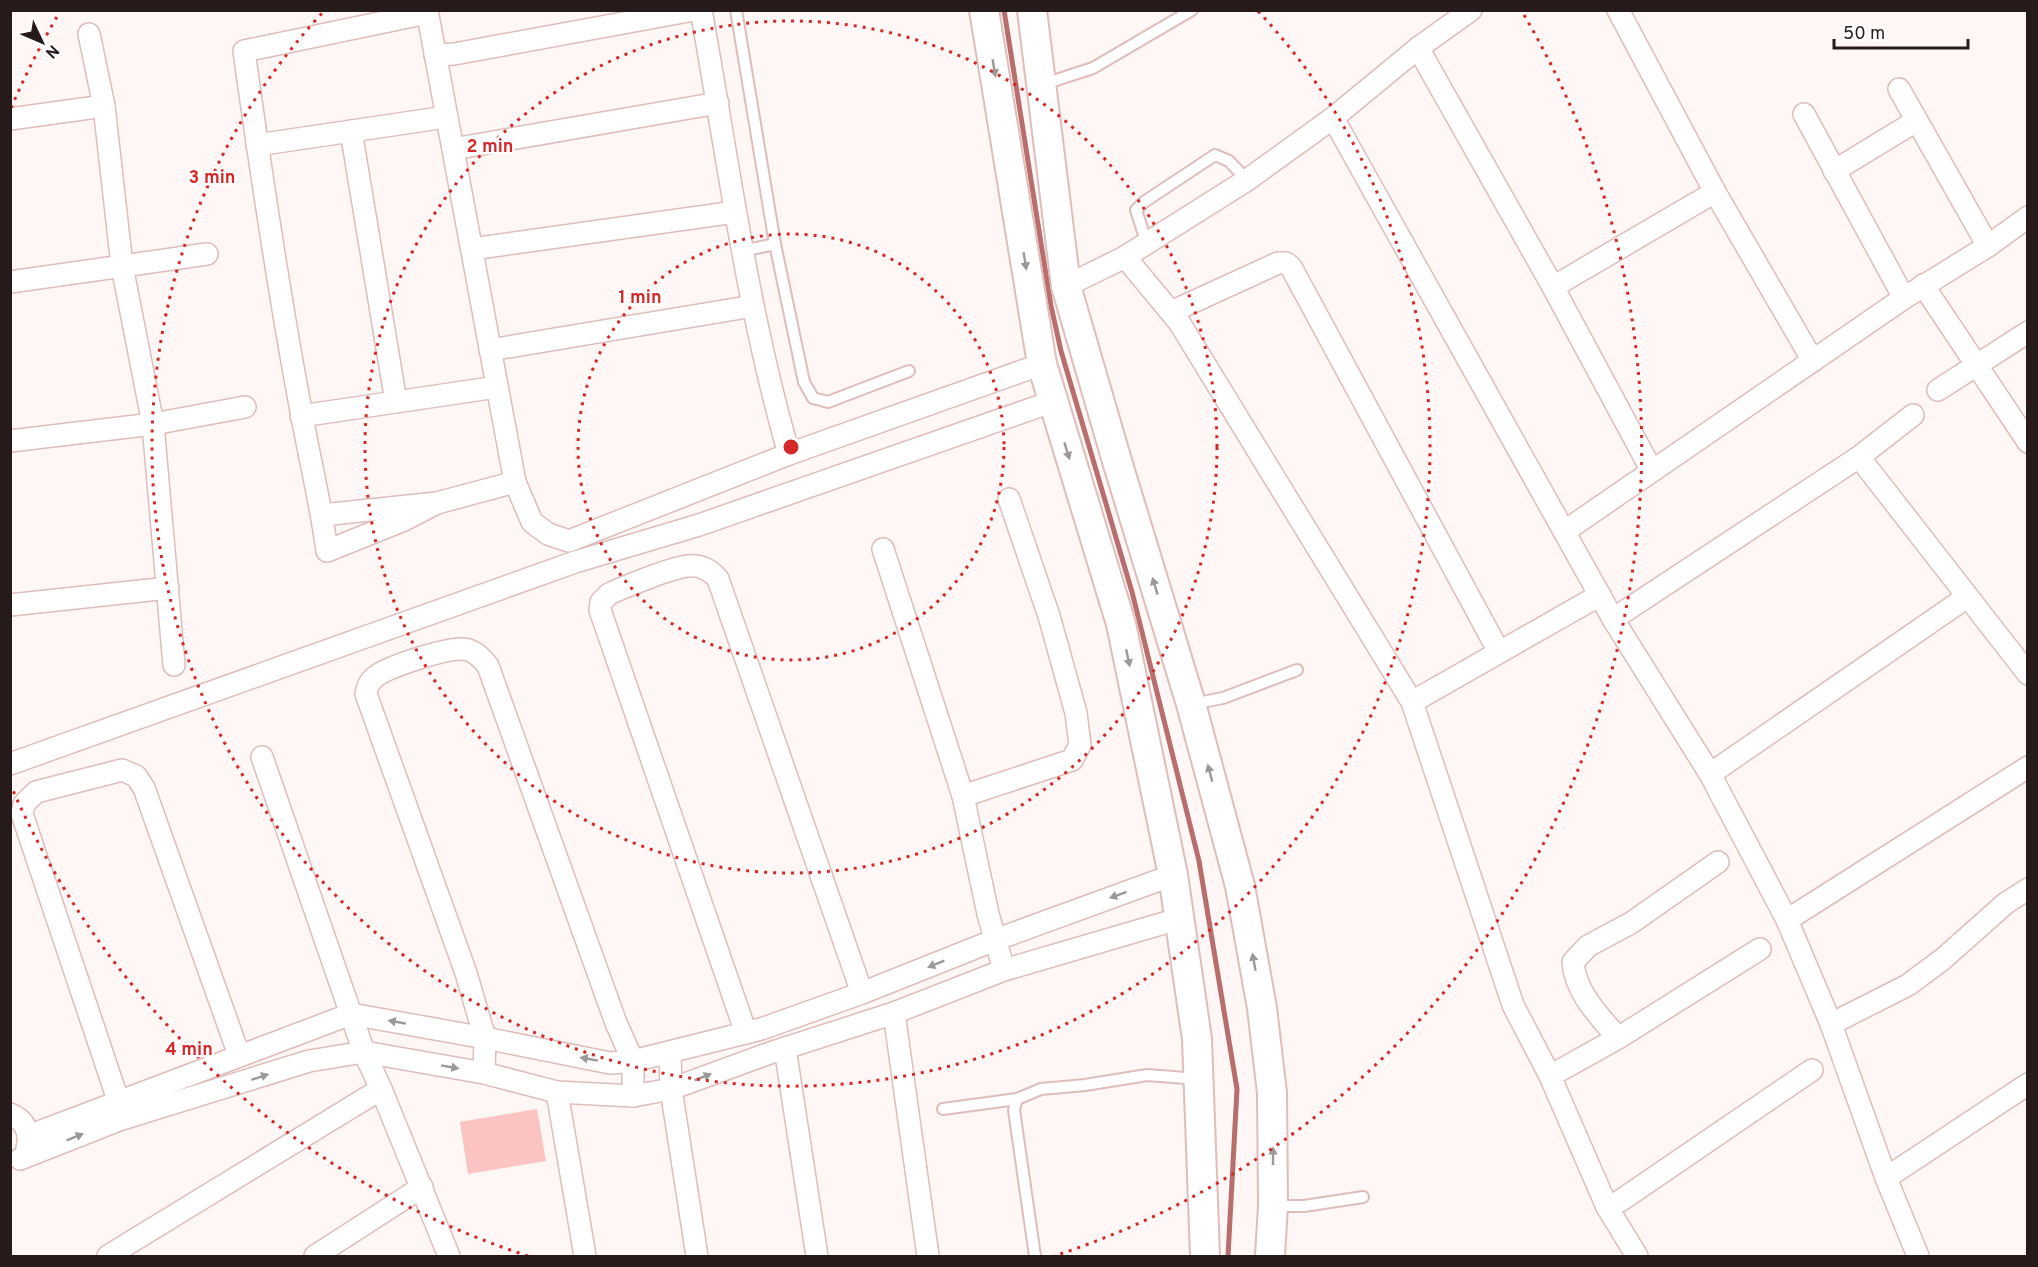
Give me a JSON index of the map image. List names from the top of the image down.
{
  "scale_bar": "50 m",
  "north": "bottom right",
  "rings": [
    "2 min",
    "3 min",
    "1 min",
    "4 min"
  ]
}
